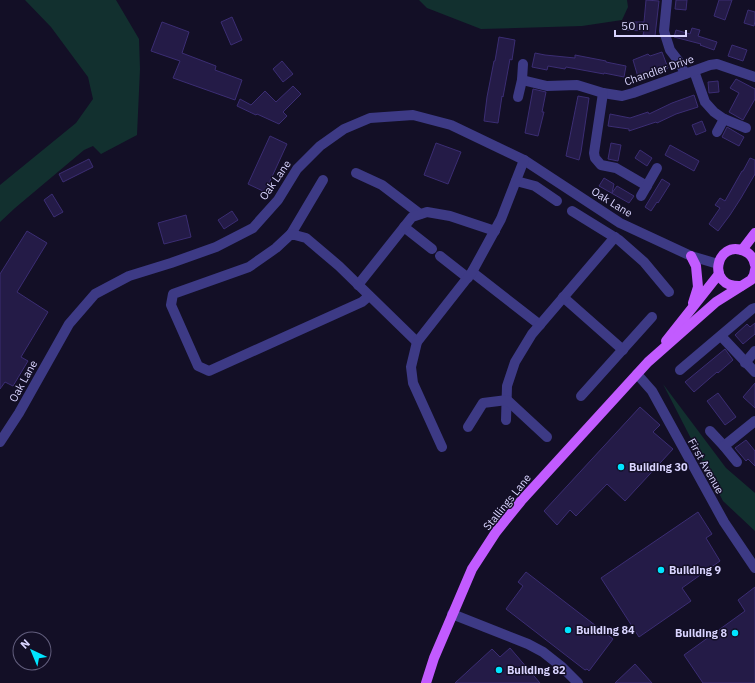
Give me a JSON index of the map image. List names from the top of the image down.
{
  "streets": {
    "main road": ["Stallings Lane"],
    "street": ["Chandler Drive", "Oak Lane", "First Avenue"]
  },
  "crossings": [
    ["First Avenue", "Stallings Lane"]
  ],
  "places": [
    "Building 30",
    "Building 9",
    "Building 84",
    "Building 8",
    "Building 82"
  ],
  "scale_bar": "50 m",
  "north": "top left"
}
